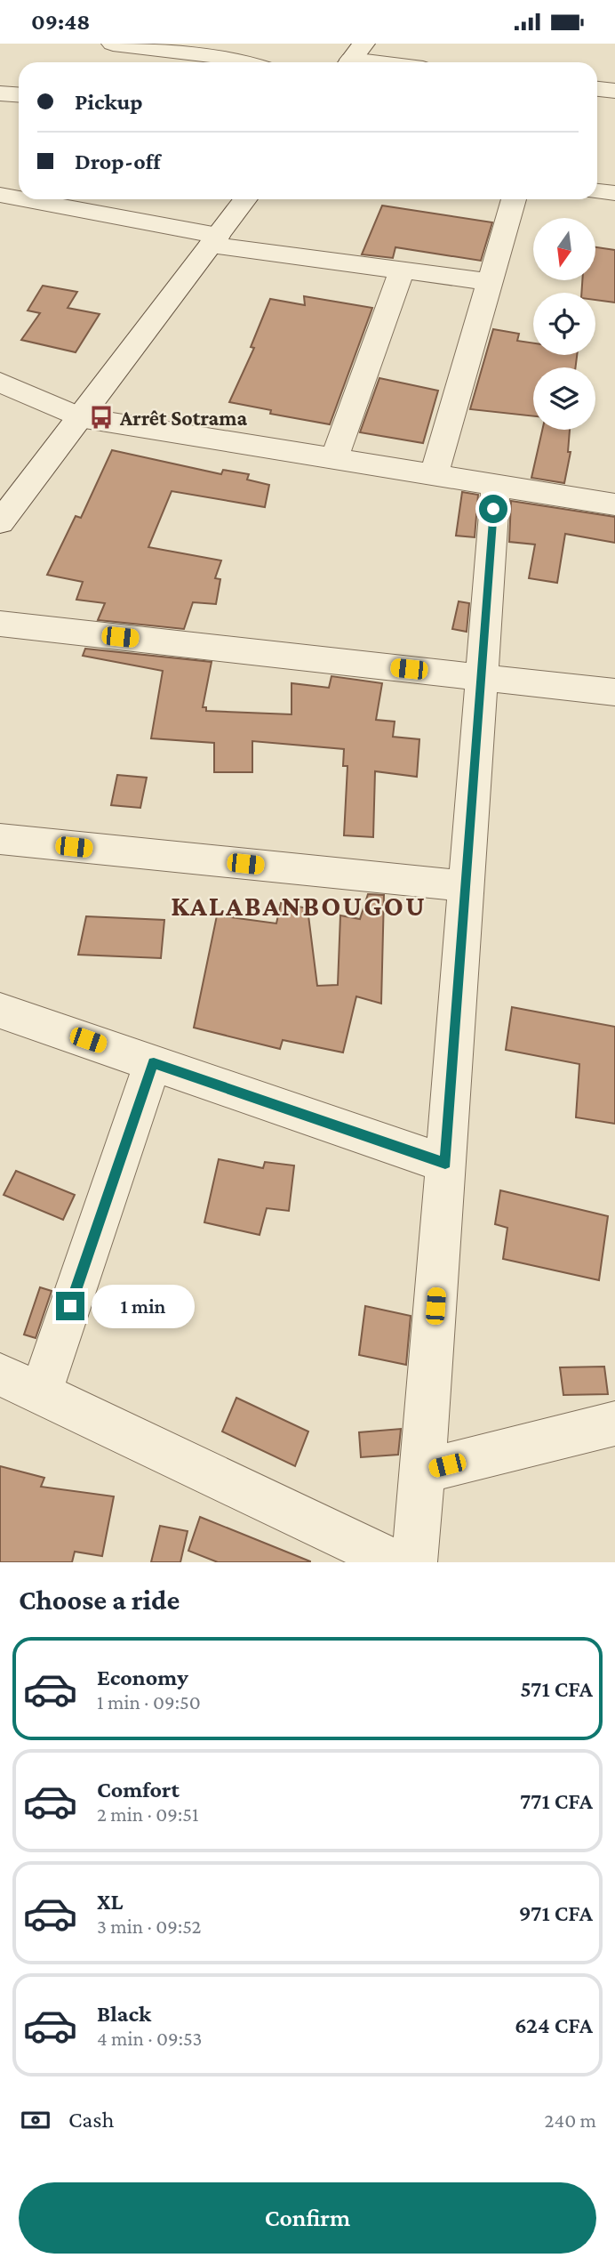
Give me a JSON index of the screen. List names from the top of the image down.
{
  "districts": ["KALABANBOUGOU"],
  "places": {
    "bus stop": ["Arrêt Sotrama"]
  },
  "north": "bottom",
  "page": {
    "status": "09:48",
    "banner": ["Pickup", "Drop-off"],
    "bubble": "1 min",
    "heading": "Choose a ride",
    "list": [
      {
        "name": "Economy",
        "note": "1 min · 09:50",
        "value": "571 CFA"
      },
      {
        "name": "Comfort",
        "note": "2 min · 09:51",
        "value": "771 CFA"
      },
      {
        "name": "XL",
        "note": "3 min · 09:52",
        "value": "971 CFA"
      },
      {
        "name": "Black",
        "note": "4 min · 09:53",
        "value": "624 CFA"
      }
    ],
    "pay": ["Cash", "240 m"],
    "buttons": "Confirm"
  }
}
